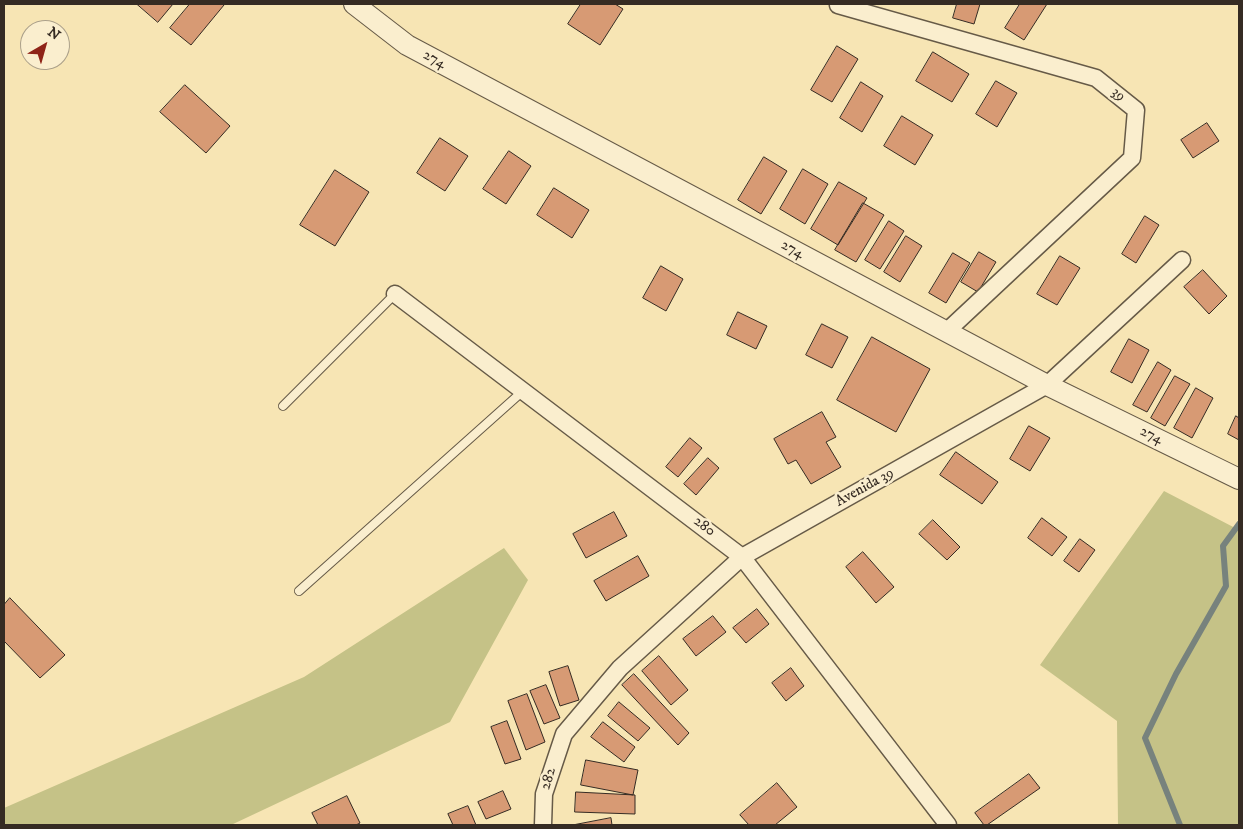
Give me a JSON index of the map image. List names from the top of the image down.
{
  "streets": {
    "street": [
      "274",
      "39",
      "Avenida 39",
      "280",
      "282"
    ]
  },
  "crossings": [
    ["274", "39"],
    ["274", "Avenida 39"],
    ["Avenida 39", "280"],
    ["Avenida 39", "282"]
  ],
  "north": "top right"
}
